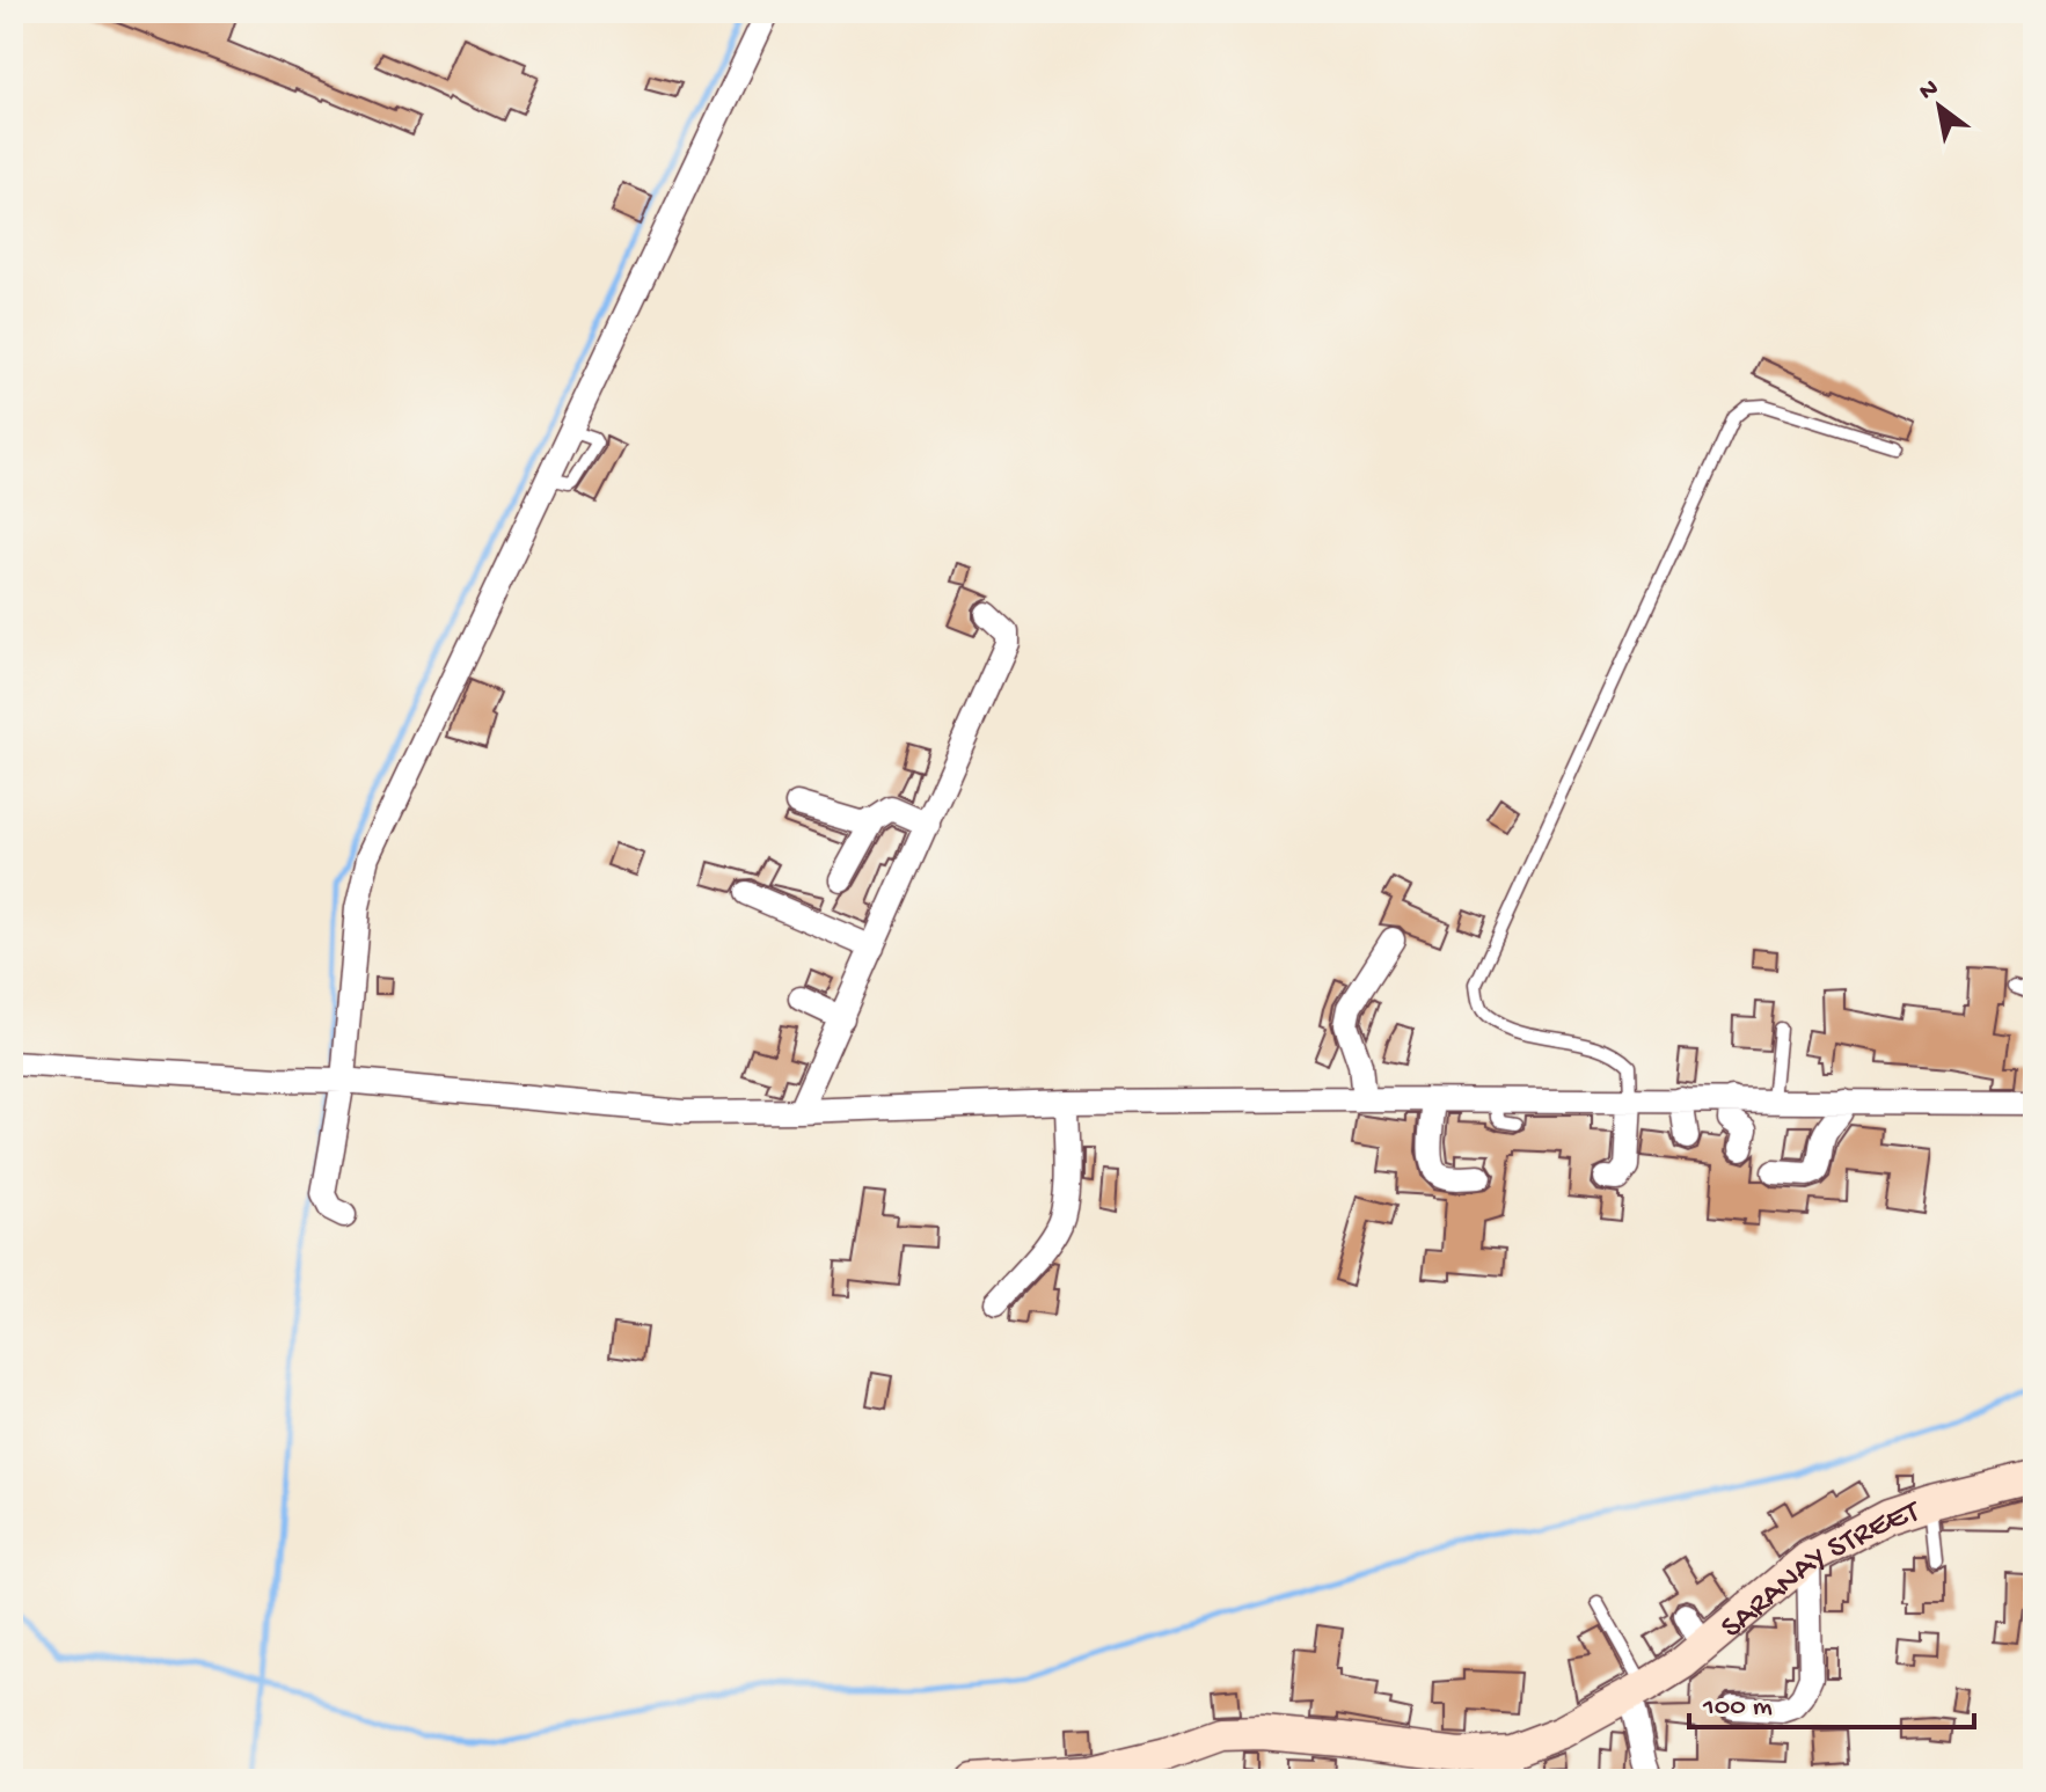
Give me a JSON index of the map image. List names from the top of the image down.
{
  "streets": {
    "street": ["SARANAY STREET"]
  },
  "scale_bar": "100 m",
  "north": "top left"
}
